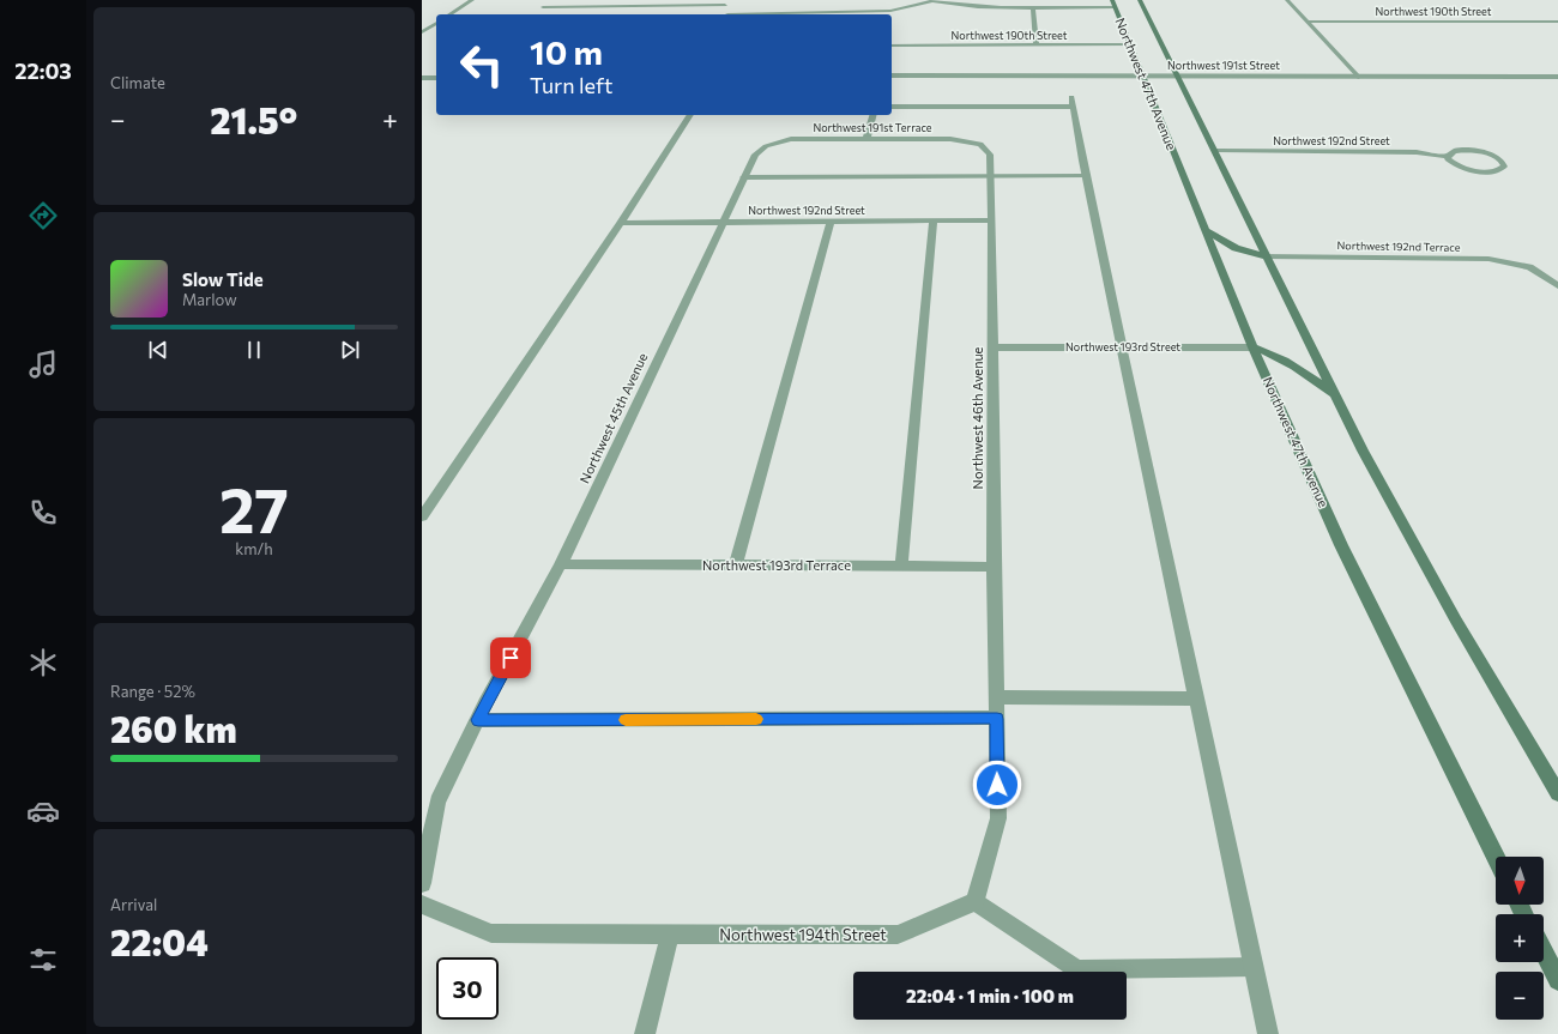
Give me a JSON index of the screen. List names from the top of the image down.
{
  "streets": {
    "main road": ["Northwest 47th Avenue"],
    "street": [
      "Northwest 190th Street",
      "Northwest 191st Street",
      "Northwest 191st Terrace",
      "Northwest 192nd Street",
      "Northwest 192nd Terrace",
      "Northwest 193rd Street",
      "Northwest 45th Avenue",
      "Northwest 46th Avenue",
      "Northwest 193rd Terrace",
      "Northwest 194th Street"
    ]
  },
  "crossings": [
    ["Northwest 190th Street", "Northwest 47th Avenue"],
    ["Northwest 191st Street", "Northwest 47th Avenue"],
    ["Northwest 47th Avenue", "Northwest 192nd Street"],
    ["Northwest 47th Avenue", "Northwest 192nd Terrace"],
    ["Northwest 47th Avenue", "Northwest 193rd Street"],
    ["Northwest 191st Terrace", "Northwest 45th Avenue"],
    ["Northwest 191st Terrace", "Northwest 46th Avenue"],
    ["Northwest 192nd Street", "Northwest 45th Avenue"],
    ["Northwest 192nd Street", "Northwest 46th Avenue"],
    ["Northwest 193rd Street", "Northwest 46th Avenue"],
    ["Northwest 45th Avenue", "Northwest 193rd Terrace"],
    ["Northwest 46th Avenue", "Northwest 193rd Terrace"]
  ],
  "north": "bottom",
  "page": {
    "tabs": "22:03",
    "tile": [
      "Climate",
      ["27", "km/h"],
      ["Range · 52%", "260 km"],
      ["Arrival", "22:04"]
    ],
    "turn": ["10 m", "Turn left"],
    "heat": ["−", "21.5°", "+"],
    "song": ["Slow Tide", "Marlow"],
    "map_buttons": ["+", "−"],
    "limit": "30",
    "trip": "22:04 · 1 min · 100 m"
  }
}
